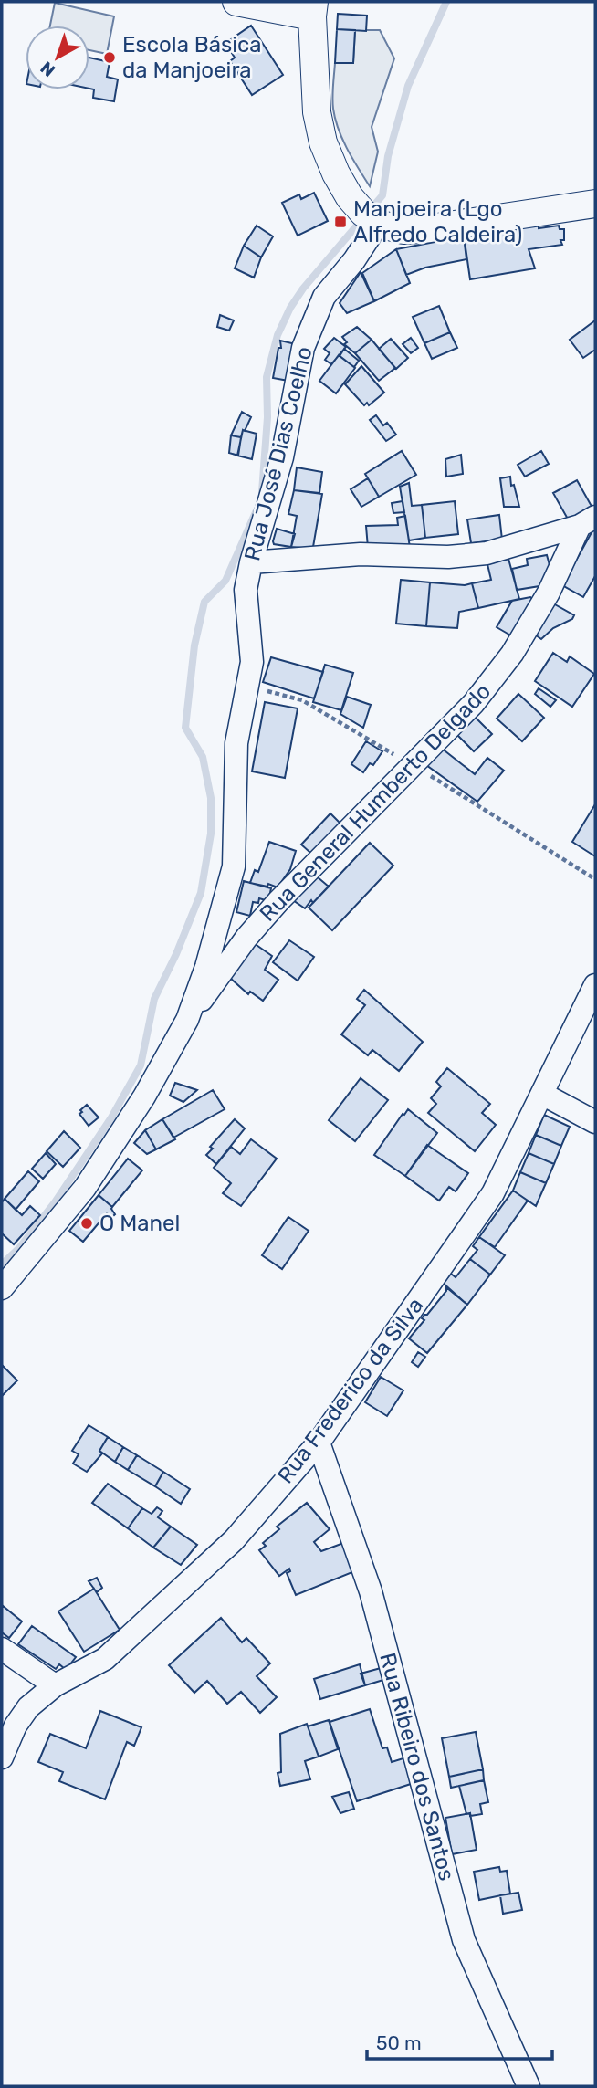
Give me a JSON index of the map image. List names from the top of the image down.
{
  "streets": {
    "street": [
      "Rua José Dias Coelho",
      "Rua General Humberto Delgado",
      "Rua Frederico da Silva",
      "Rua Ribeiro dos Santos"
    ]
  },
  "crossings": [
    ["Rua José Dias Coelho", "Rua General Humberto Delgado"],
    ["Rua Frederico da Silva", "Rua Ribeiro dos Santos"]
  ],
  "places": {
    "other": ["Escola Básica da Manjoeira", "O Manel"],
    "transit": ["Manjoeira (Lgo Alfredo Caldeira)"]
  },
  "scale_bar": "50 m",
  "north": "bottom left"
}
